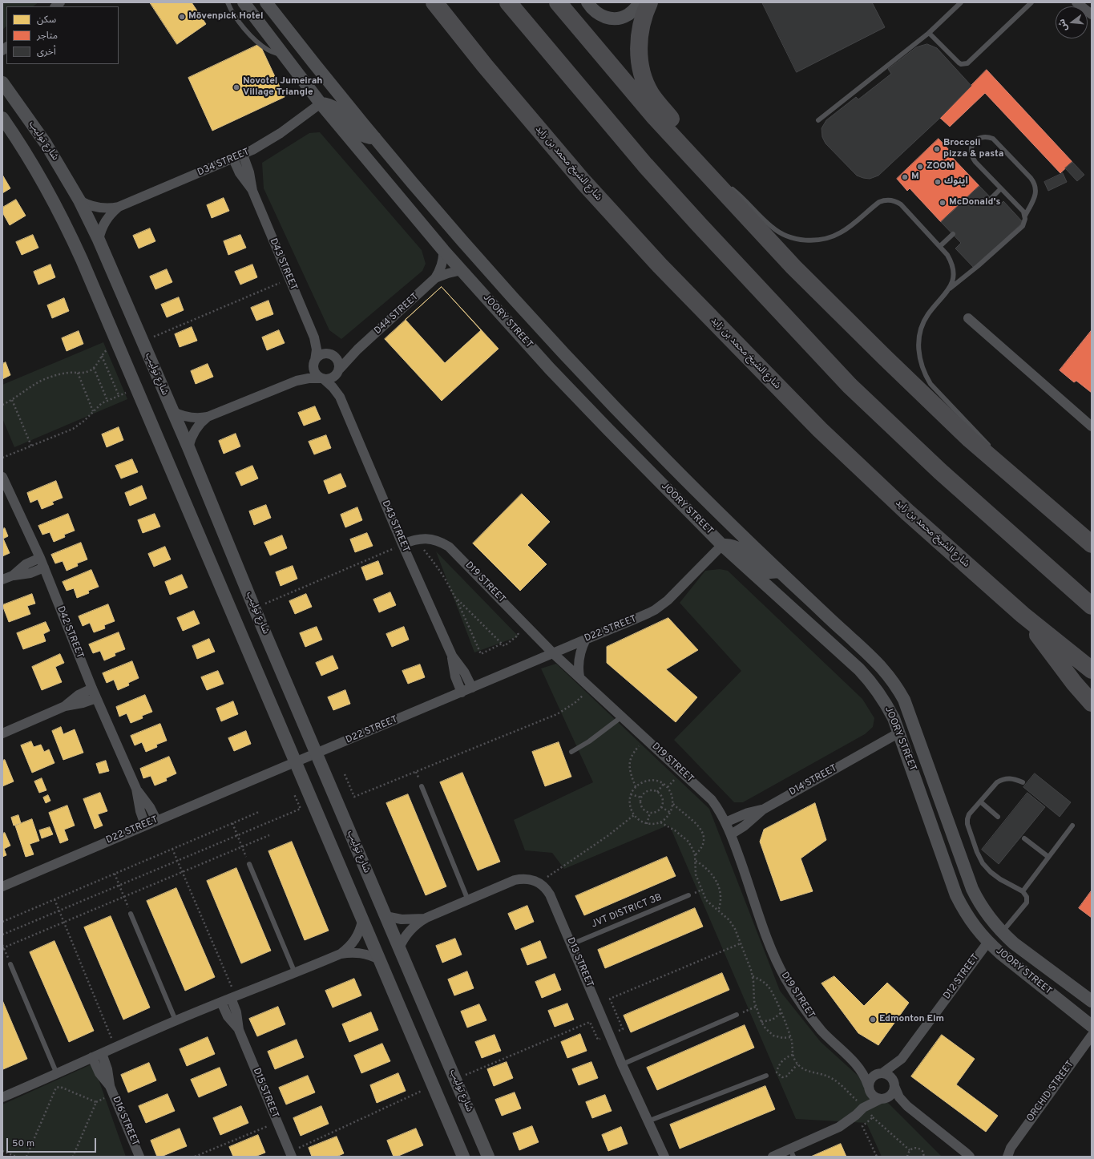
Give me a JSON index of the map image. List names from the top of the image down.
{
  "streets": {
    "highway": ["شارع الشيخ محمد بن زايد"],
    "street": [
      "شارع توليب",
      "D34 STREET",
      "D43 STREET",
      "D44 STREET",
      "JOORY STREET",
      "D19 STREET",
      "D22 STREET",
      "D42 STREET",
      "D14 STREET",
      "D13 STREET",
      "D12 STREET",
      "ORCHID STREET",
      "D15 STREET",
      "D16 STREET"
    ],
    "lane": ["JVT DISTRICT 3B"]
  },
  "crossings": [
    ["شارع توليب", "D34 STREET"],
    ["شارع توليب", "D22 STREET"],
    ["D34 STREET", "D43 STREET"],
    ["D34 STREET", "JOORY STREET"],
    ["D43 STREET", "D44 STREET"],
    ["D43 STREET", "D19 STREET"],
    ["D43 STREET", "D22 STREET"],
    ["D44 STREET", "JOORY STREET"],
    ["JOORY STREET", "D22 STREET"],
    ["JOORY STREET", "D14 STREET"],
    ["JOORY STREET", "D12 STREET"],
    ["D19 STREET", "D22 STREET"],
    ["D19 STREET", "D14 STREET"],
    ["D19 STREET", "D12 STREET"],
    ["D22 STREET", "D42 STREET"],
    ["JVT DISTRICT 3B", "D13 STREET"]
  ],
  "places": [
    "Mövenpick Hotel",
    "Novotel Jumeirah Village Triangle",
    "Broccoli pizza & pasta",
    "ZOOM",
    "M",
    "اينوك",
    "McDonald's",
    "Edmonton Elm"
  ],
  "legend": ["سكن", "متاجر", "أخرى"],
  "scale_bar": "50 m",
  "north": "left"
}
